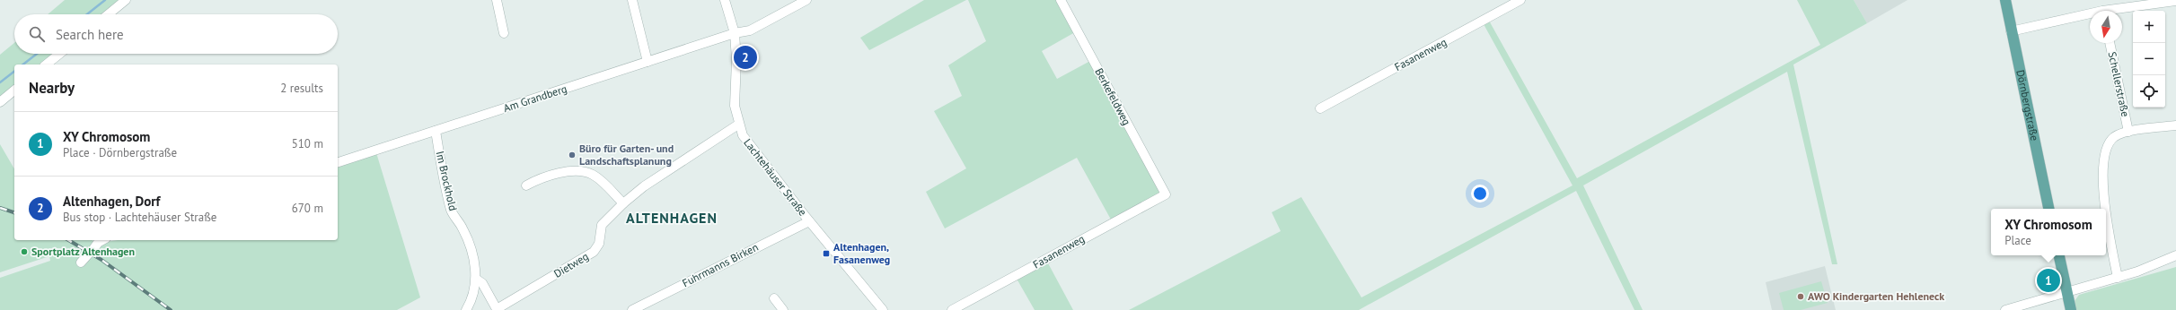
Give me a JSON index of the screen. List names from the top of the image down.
{
  "streets": {
    "main road": ["Dörnbergstraße"],
    "street": [
      "Fasanenweg",
      "Schellerstraße",
      "Berkefeldweg",
      "Am Grandberg",
      "Lachtehäuser Straße",
      "Im Brockhold",
      "Dietweg",
      "Fuhrmanns Birken"
    ]
  },
  "crossings": [
    ["Fasanenweg", "Berkefeldweg"],
    ["Am Grandberg", "Lachtehäuser Straße"],
    ["Am Grandberg", "Im Brockhold"],
    ["Lachtehäuser Straße", "Dietweg"],
    ["Lachtehäuser Straße", "Fuhrmanns Birken"],
    ["Im Brockhold", "Dietweg"]
  ],
  "districts": ["ALTENHAGEN"],
  "places": {
    "other": ["Büro für Garten- und Landschaftsplanung", "Sportplatz Altenhagen", "AWO Kindergarten Hehleneck"],
    "transit": ["Altenhagen, Fasanenweg"]
  },
  "north": "bottom",
  "page": {
    "map_buttons": ["+", "−"],
    "search": "Search here",
    "pins": ["2", "1"],
    "heading": ["Nearby", "2 results"],
    "list": [
      {
        "mark": "1",
        "name": "XY Chromosom",
        "note": "Place · Dörnbergstraße",
        "value": "510 m"
      },
      {
        "mark": "2",
        "name": "Altenhagen, Dorf",
        "note": "Bus stop · Lachtehäuser Straße",
        "value": "670 m"
      }
    ],
    "popup": ["XY Chromosom", "Place"]
  }
}
